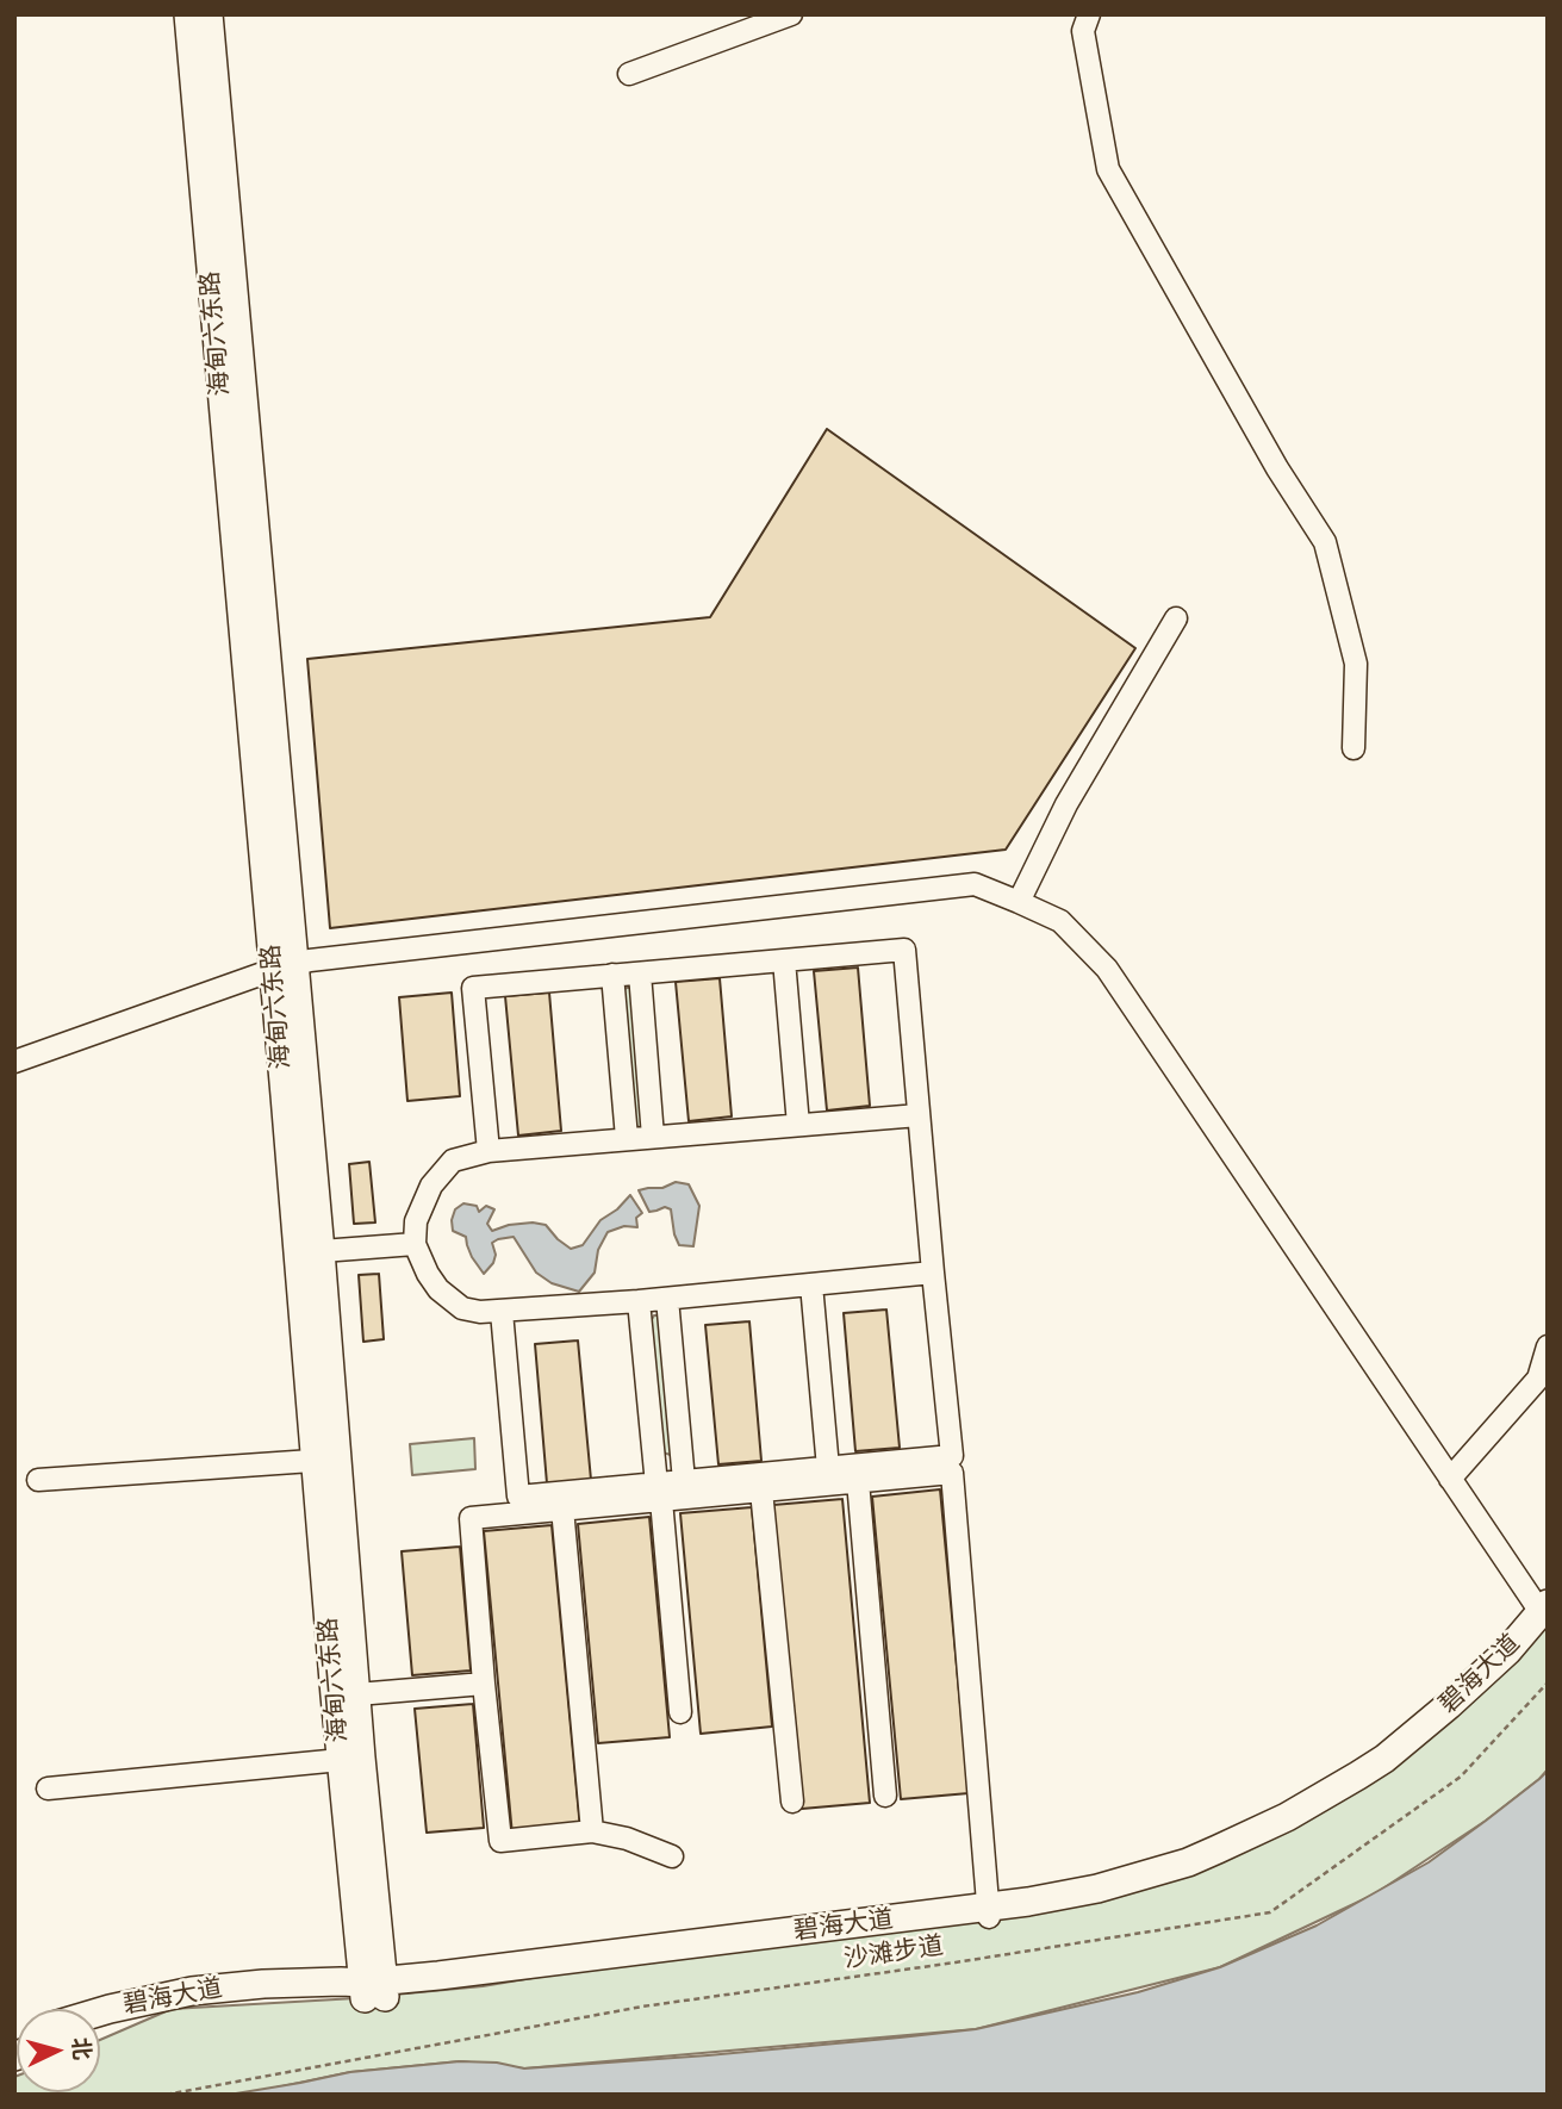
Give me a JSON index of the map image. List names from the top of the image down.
{
  "streets": {
    "main road": ["海甸六东路", "碧海大道"],
    "path": ["沙滩步道"]
  },
  "crossings": [
    ["海甸六东路", "碧海大道"]
  ],
  "north": "right"
}
